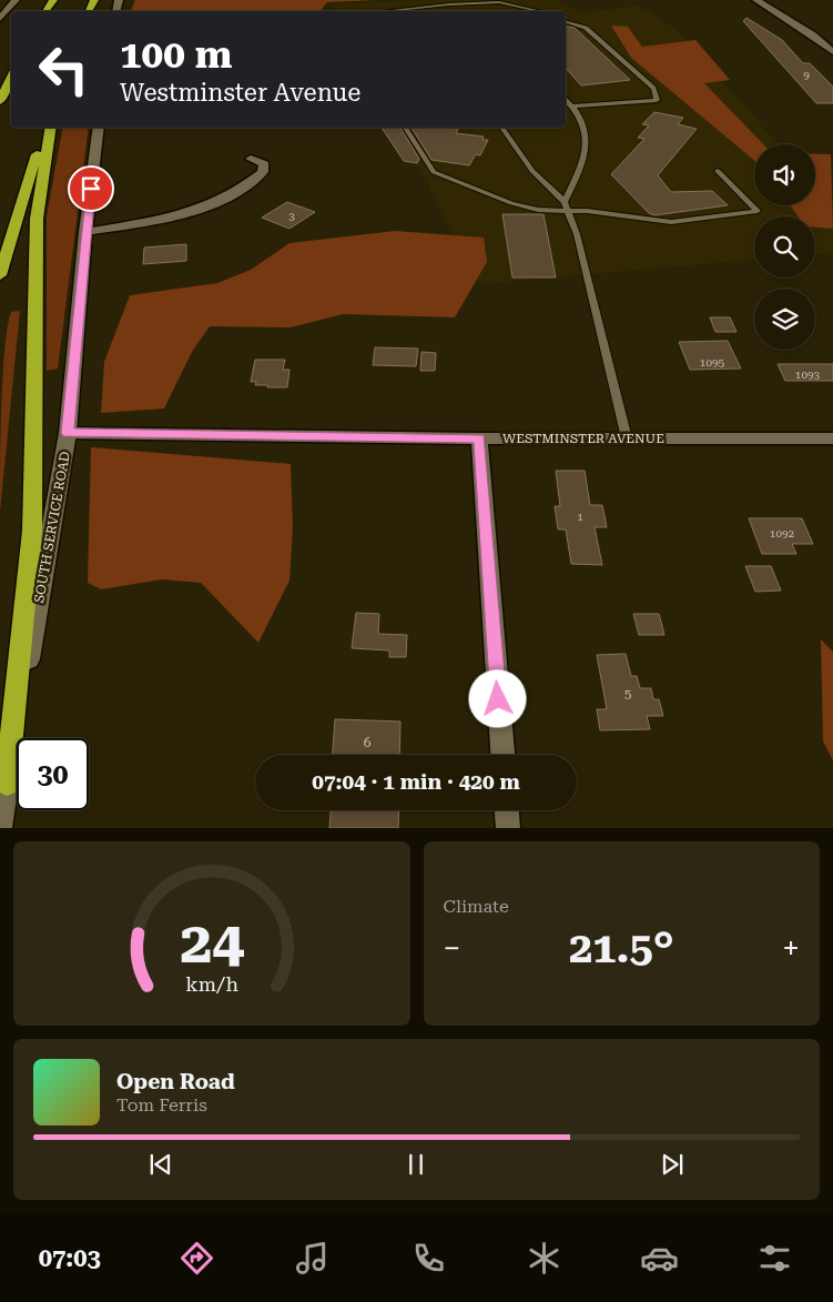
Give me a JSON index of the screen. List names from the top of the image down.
{
  "streets": {
    "street": ["WESTMINSTER AVENUE", "SOUTH SERVICE ROAD"]
  },
  "crossings": [
    ["WESTMINSTER AVENUE", "SOUTH SERVICE ROAD"]
  ],
  "house_numbers": [
    "9",
    "3",
    "1095",
    "1093",
    "1",
    "1092",
    "5",
    "6"
  ],
  "page": {
    "turn": ["100 m", "Westminster Avenue"],
    "limit": "30",
    "trip": "07:04 · 1 min · 420 m",
    "tile": "Climate",
    "heat": ["−", "21.5°", "+"],
    "song": ["Open Road", "Tom Ferris"],
    "tabs": "07:03",
    "gauge": ["24", "km/h"]
  }
}
